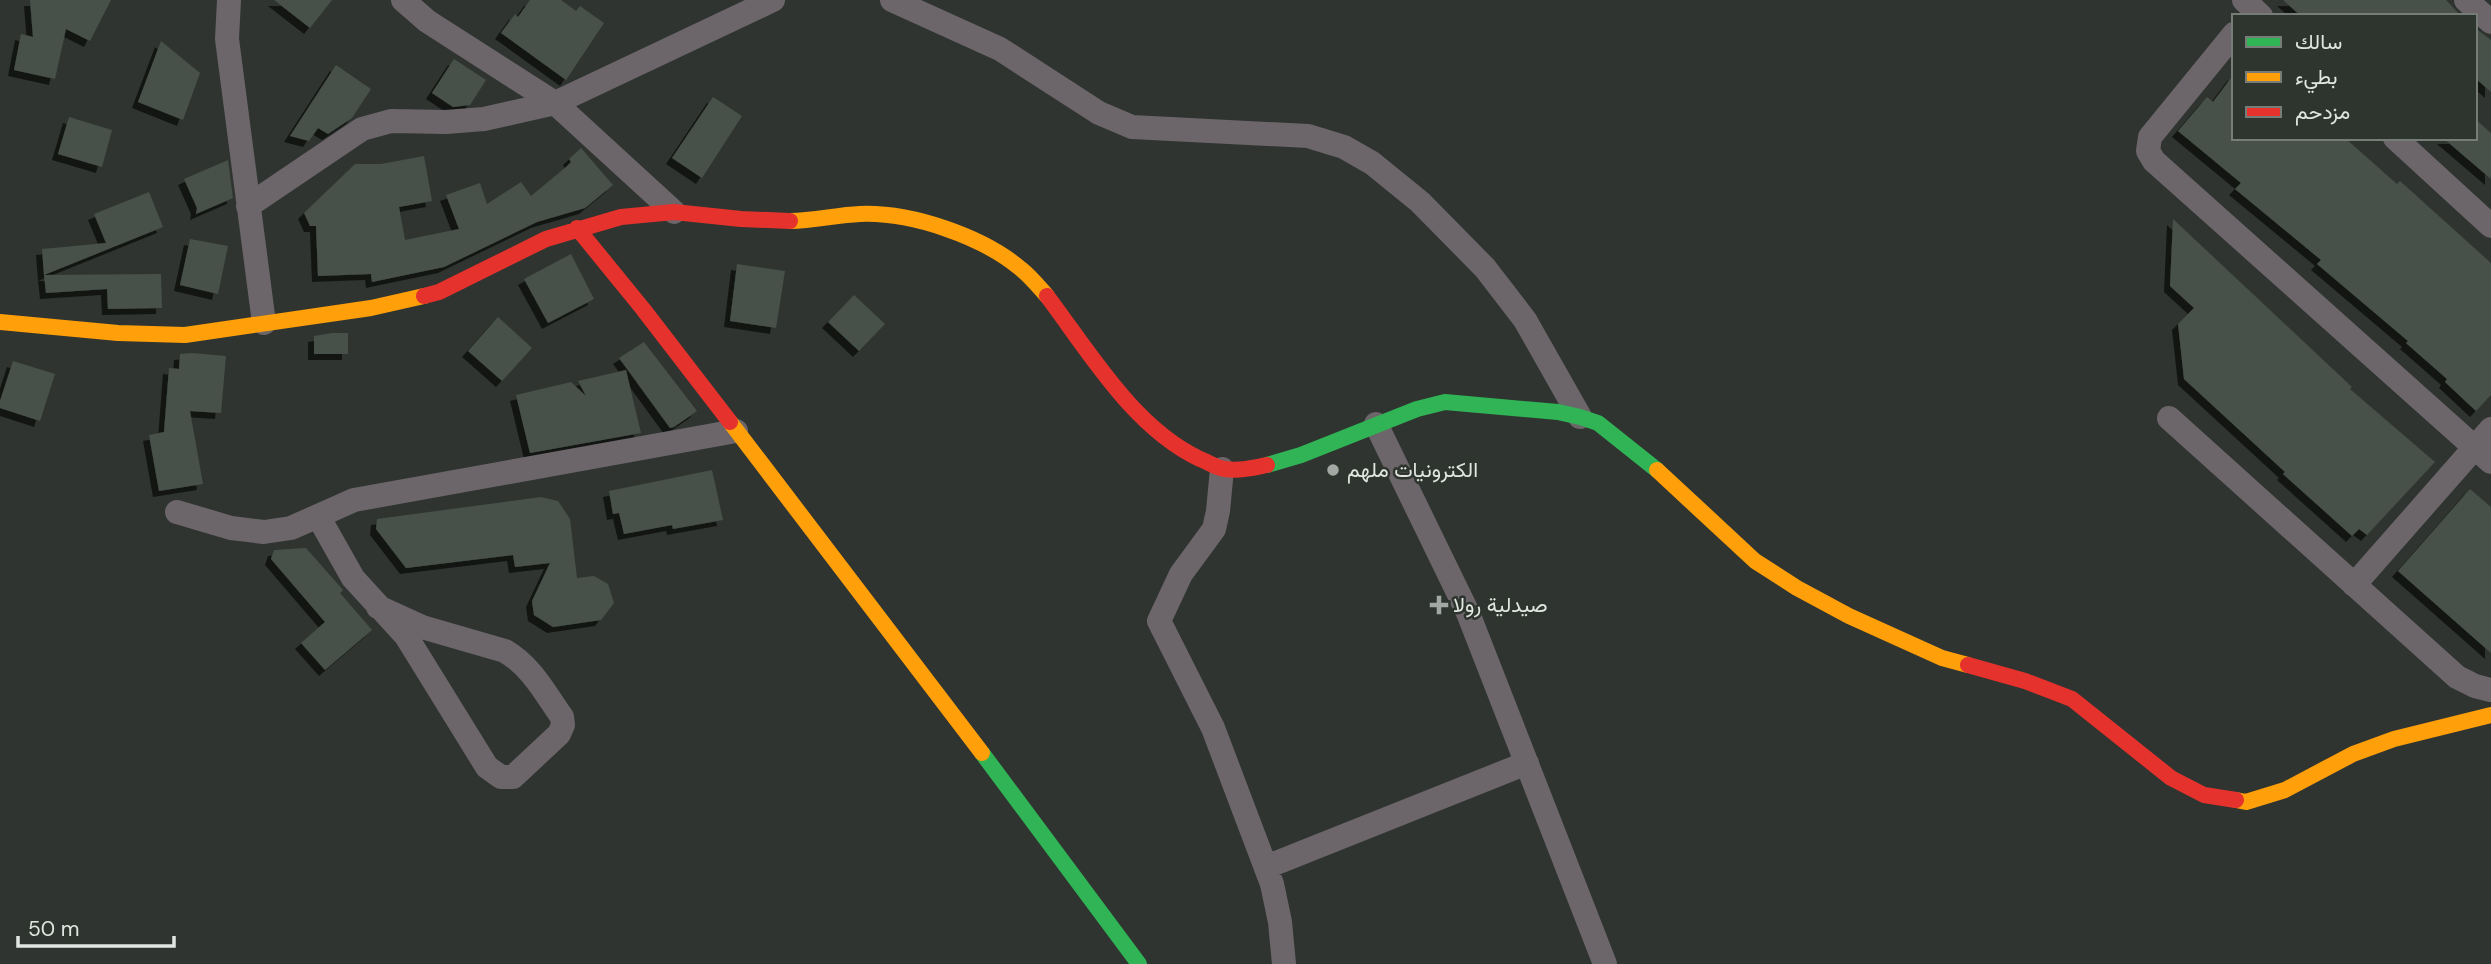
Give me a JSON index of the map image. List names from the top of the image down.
{
  "places": {
    "other": ["الكترونيات ملهم"],
    "health": ["صيدلية رولا"]
  },
  "legend": ["سالك", "بطيء", "مزدحم"],
  "scale_bar": "50 m"
}
